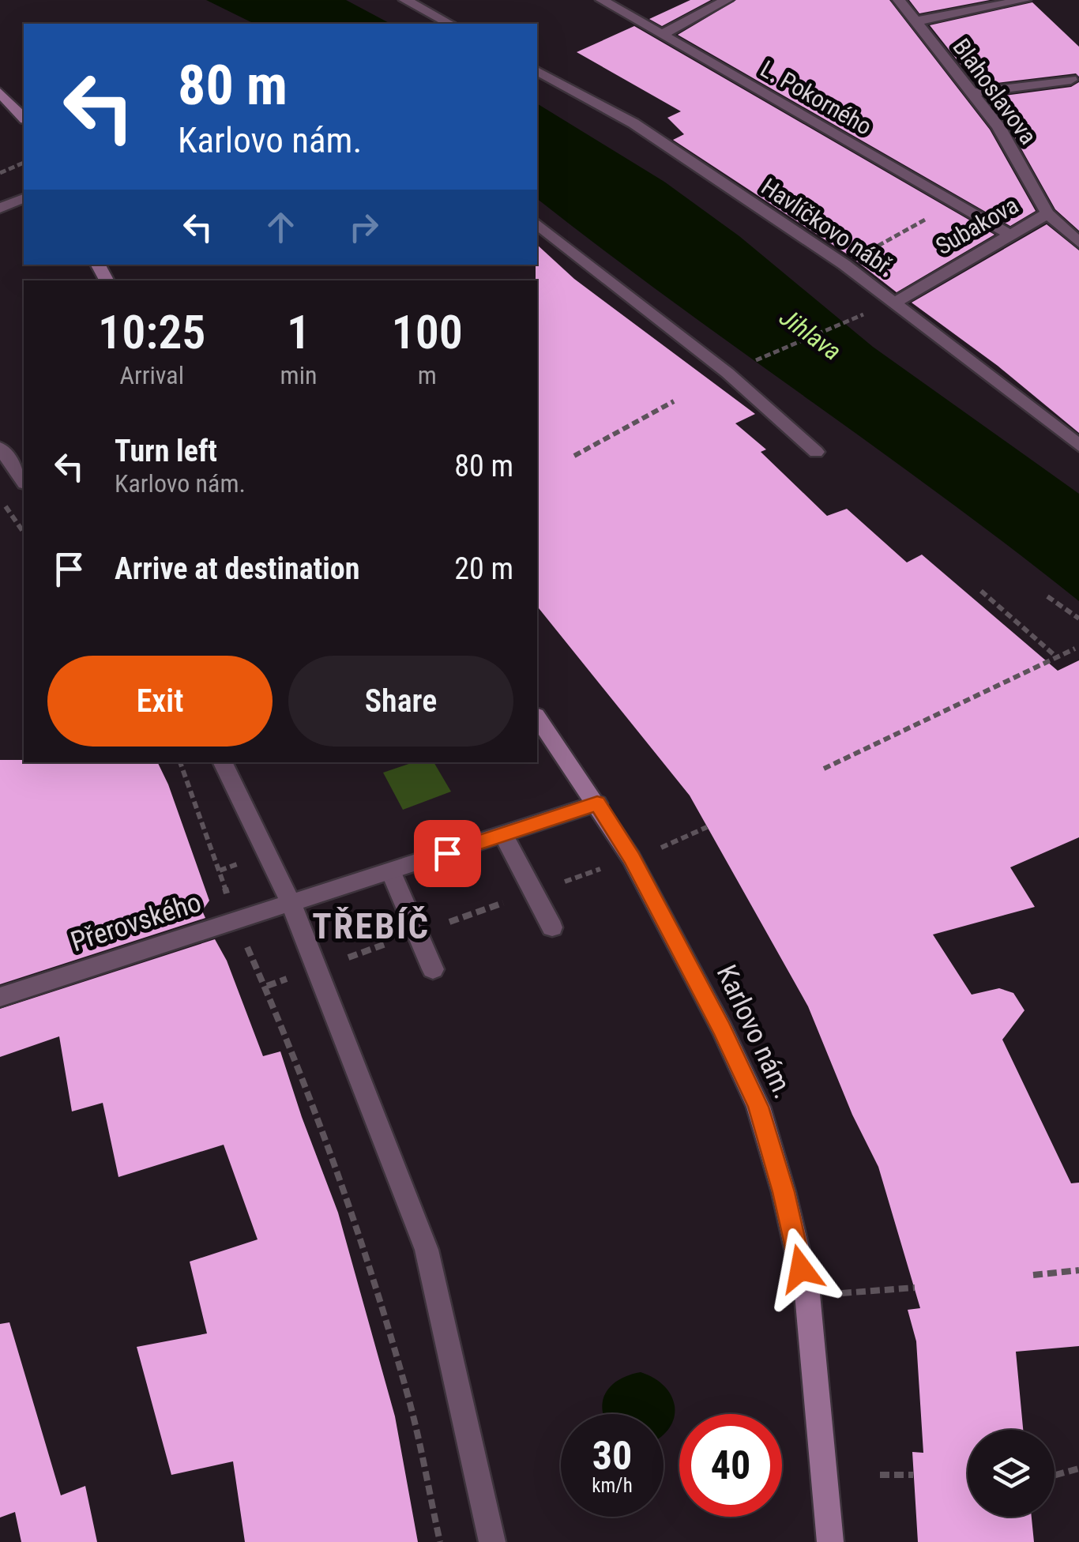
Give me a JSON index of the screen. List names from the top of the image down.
{
  "streets": {
    "street": [
      "Blahoslavova",
      "L. Pokorného",
      "Subakova",
      "Havlíčkovo nábř.",
      "Přerovského",
      "Karlovo nám."
    ]
  },
  "crossings": [
    ["Blahoslavova", "Subakova"],
    ["L. Pokorného", "Subakova"],
    ["Subakova", "Havlíčkovo nábř."]
  ],
  "districts": ["TŘEBÍČ"],
  "water": ["Jihlava"],
  "page": {
    "turn": ["80 m", "Karlovo nám."],
    "eta": [
      "10:25",
      "Arrival",
      "1",
      "min",
      "100",
      "m"
    ],
    "list": [
      {
        "name": "Turn left",
        "note": "Karlovo nám.",
        "value": "80 m"
      },
      {
        "name": "Arrive at destination",
        "value": "20 m"
      }
    ],
    "buttons": ["Exit", "Share"],
    "speed": "30 km/h",
    "limit": "40"
  }
}
